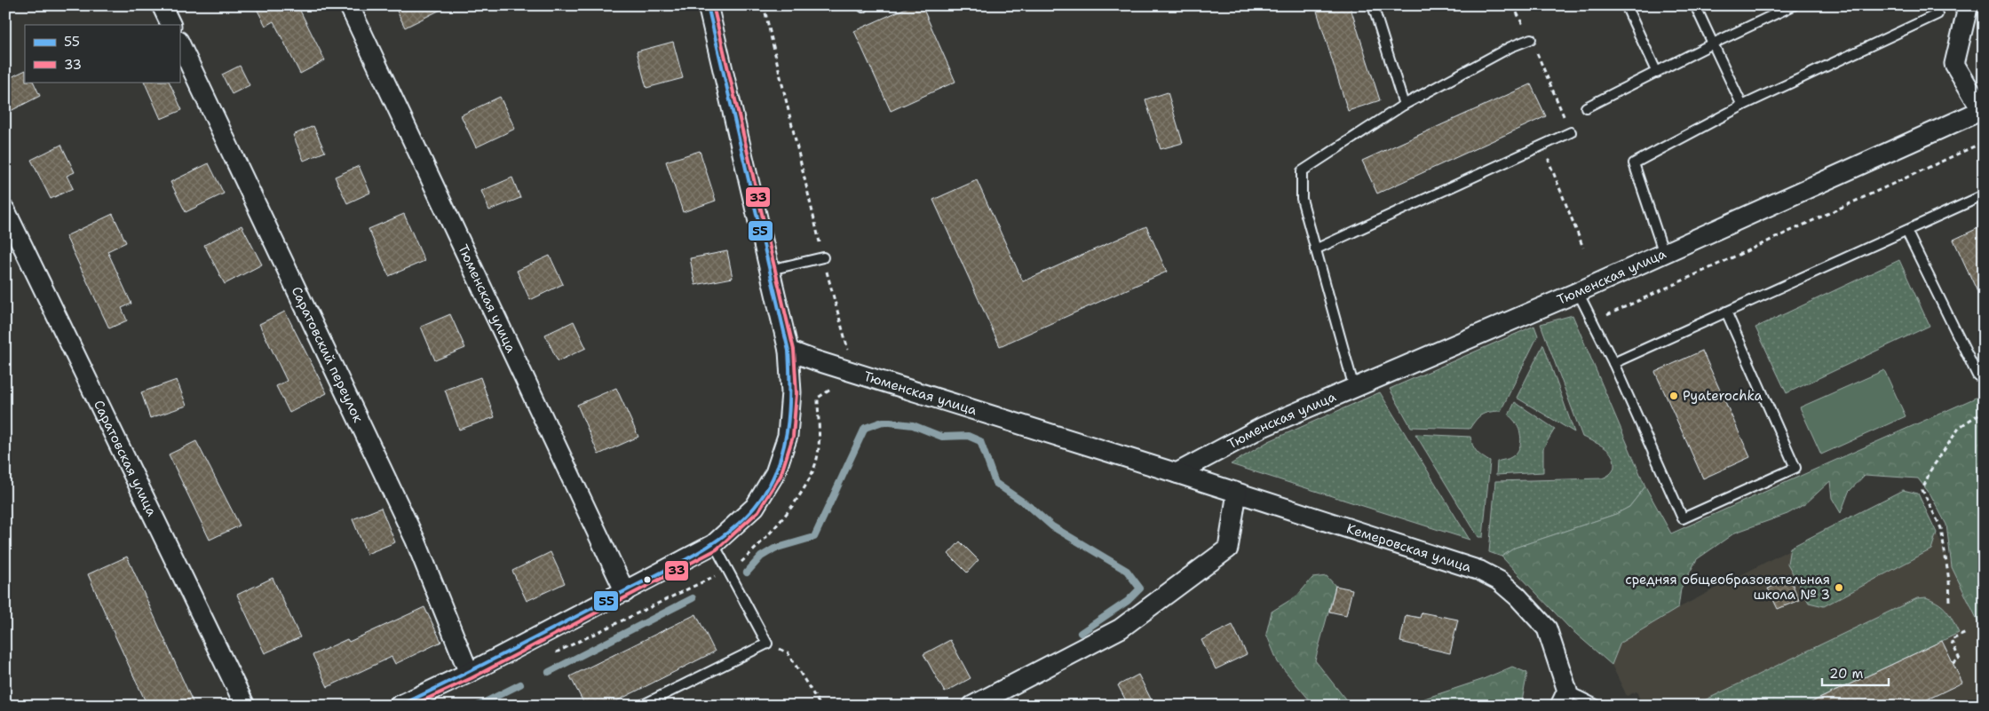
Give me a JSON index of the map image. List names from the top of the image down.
{
  "streets": {
    "street": [
      "Тюменская улица",
      "Саратовский переулок",
      "Саратовская улица",
      "Кемеровская улица"
    ]
  },
  "crossings": [
    ["Тюменская улица", "Кемеровская улица"]
  ],
  "places": ["Pyaterochka", "средняя общеобразовательная школа № 3"],
  "lines": ["transit line 55", "transit line 33"],
  "legend": ["55", "33"],
  "scale_bar": "20 m"
}
